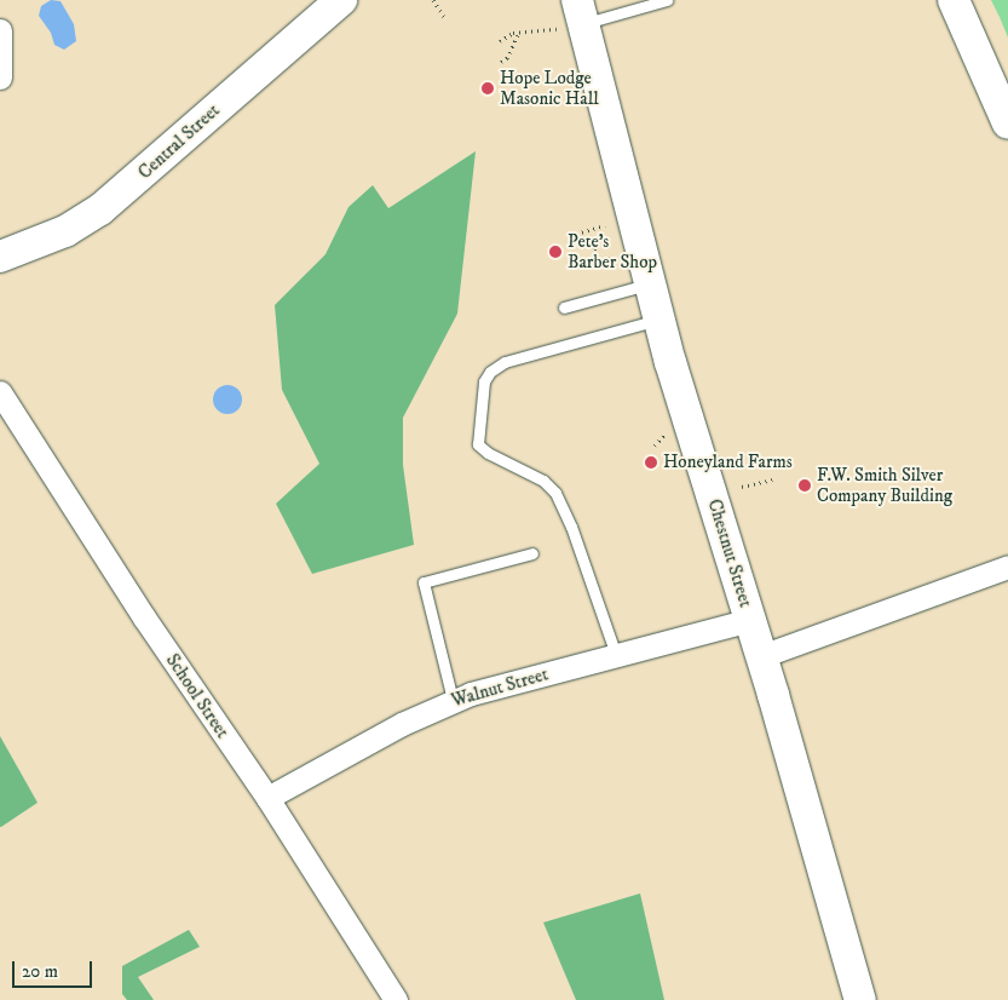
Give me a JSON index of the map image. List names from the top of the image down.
{
  "streets": {
    "street": [
      "Central Street",
      "Chestnut Street",
      "Walnut Street",
      "School Street"
    ]
  },
  "crossings": [
    ["Chestnut Street", "Walnut Street"],
    ["Walnut Street", "School Street"]
  ],
  "places": [
    "Hope Lodge Masonic Hall",
    "Pete's Barber Shop",
    "Honeyland Farms",
    "F.W. Smith Silver Company Building"
  ],
  "scale_bar": "20 m"
}
